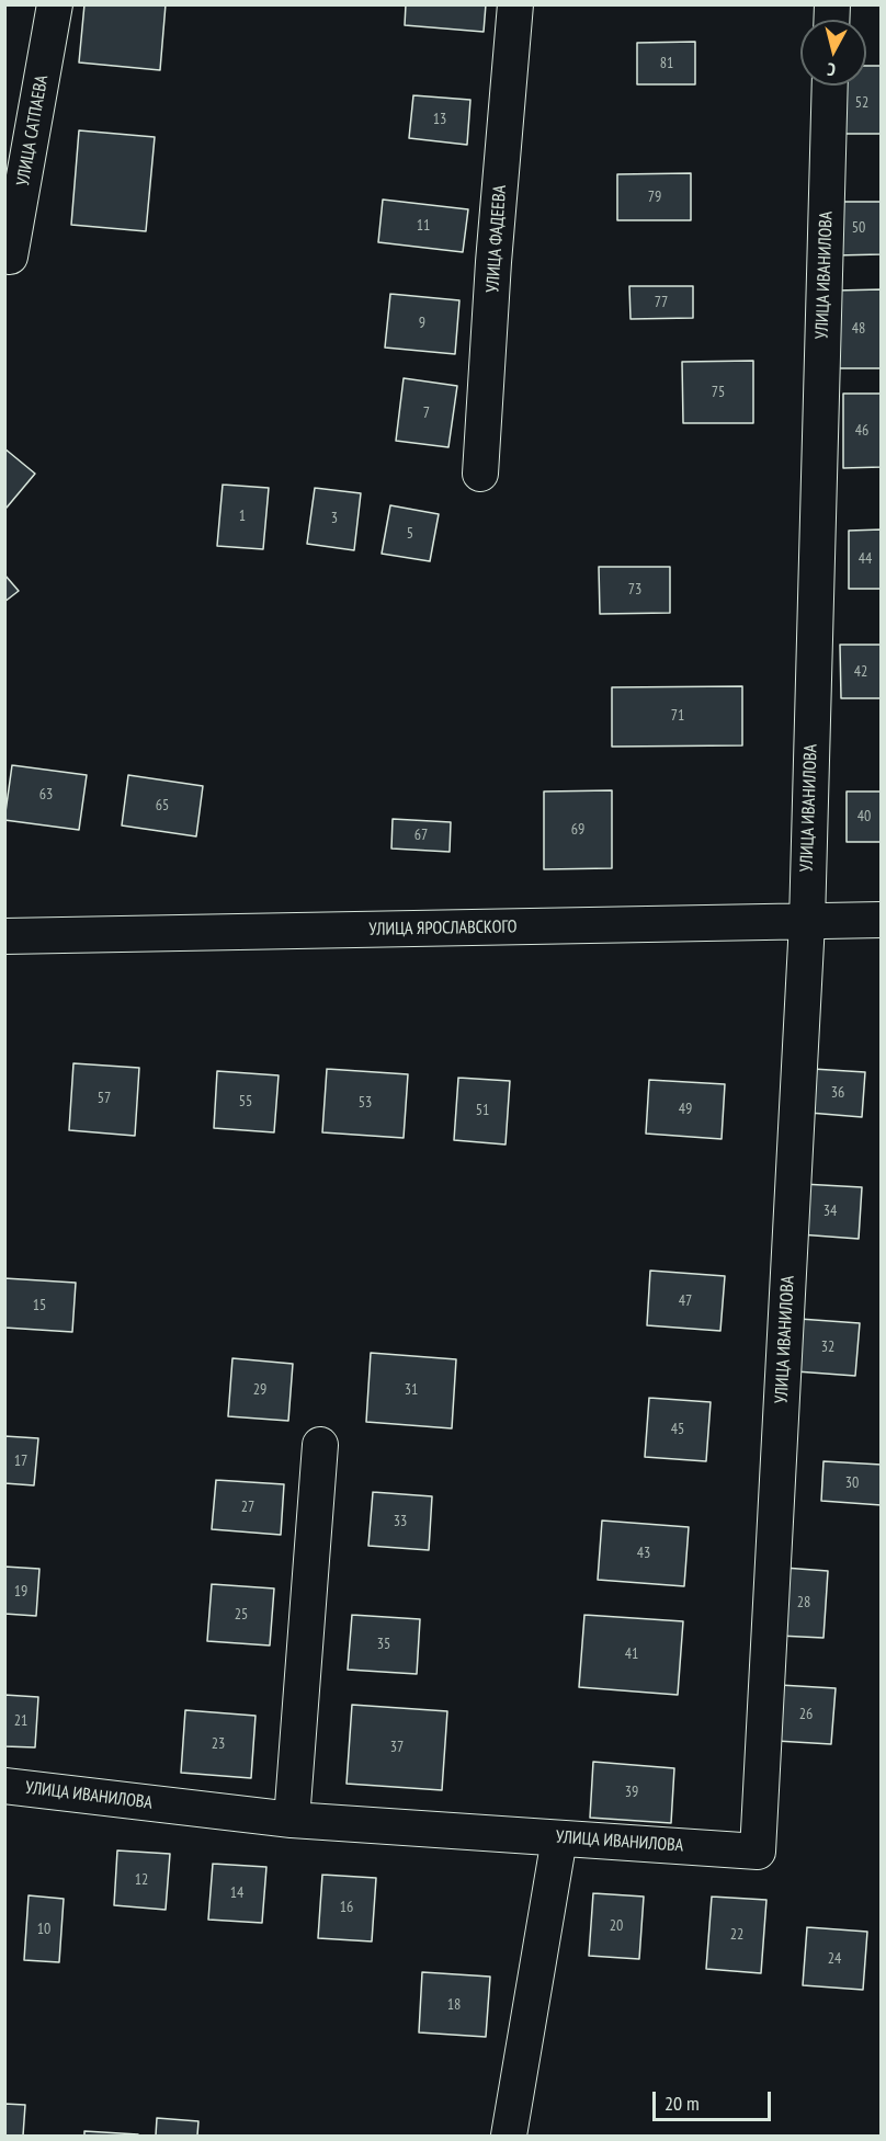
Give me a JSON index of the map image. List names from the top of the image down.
{
  "streets": {
    "street": [
      "УЛИЦА САТПАЕВА",
      "УЛИЦА ФАДЕЕВА",
      "УЛИЦА ИВАНИЛОВА",
      "УЛИЦА ЯРОСЛАВСКОГО"
    ]
  },
  "crossings": [
    ["УЛИЦА ИВАНИЛОВА", "УЛИЦА ЯРОСЛАВСКОГО"]
  ],
  "house_numbers": [
    "81",
    "52",
    "13",
    "79",
    "11",
    "50",
    "77",
    "9",
    "48",
    "75",
    "7",
    "46",
    "1",
    "3",
    "5",
    "44",
    "73",
    "42",
    "71",
    "63",
    "65",
    "40",
    "69",
    "67",
    "36",
    "57",
    "55",
    "53",
    "49",
    "51",
    "34",
    "47",
    "15",
    "32",
    "29",
    "31",
    "45",
    "17",
    "30",
    "27",
    "33",
    "43",
    "19",
    "28",
    "25",
    "35",
    "41",
    "26",
    "21",
    "23",
    "37",
    "39",
    "12",
    "14",
    "16",
    "20",
    "10",
    "22",
    "24",
    "18"
  ],
  "scale_bar": "20 m",
  "north": "bottom"
}
